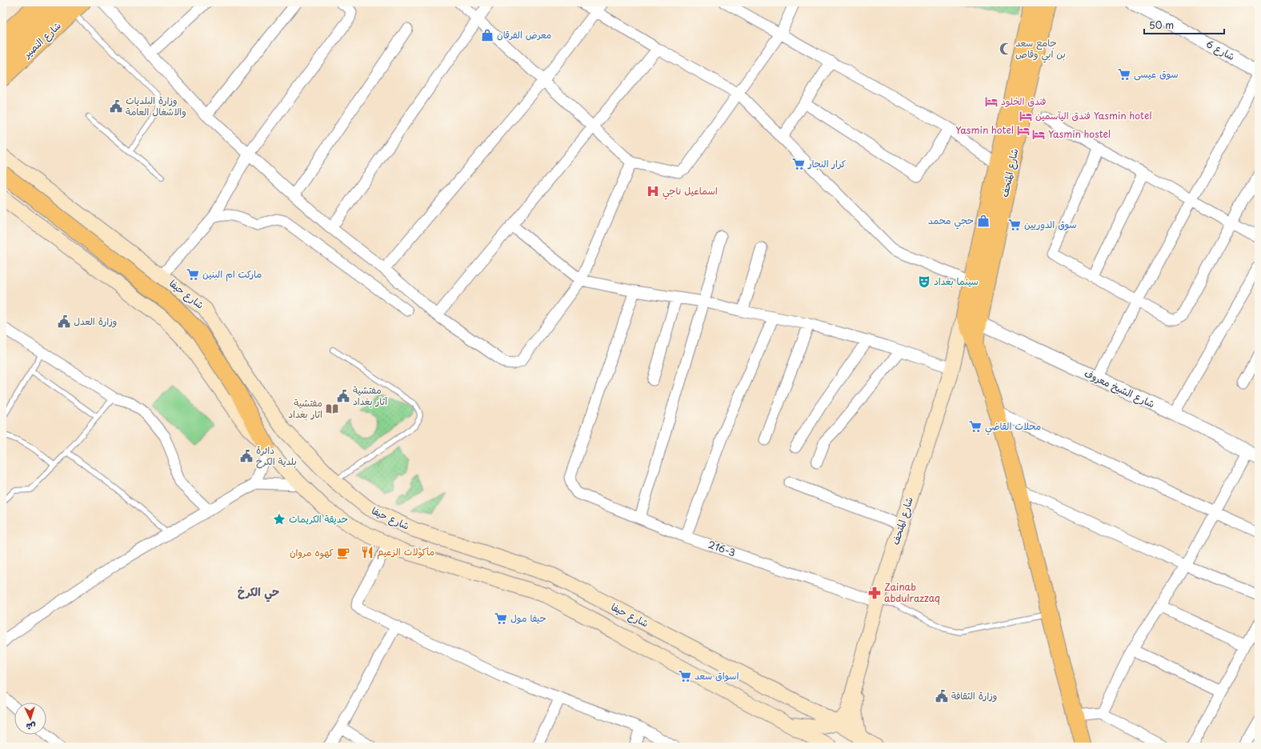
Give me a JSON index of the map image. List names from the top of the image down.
{
  "streets": {
    "main road": ["شارع النصیر", "شارع المتحف", "شارع حيفا"],
    "street": ["شارع 6", "شارع الشيخ معروف", "216-3"]
  },
  "crossings": [
    ["شارع المتحف", "شارع حيفا"],
    ["شارع المتحف", "شارع الشيخ معروف"],
    ["شارع المتحف", "216-3"]
  ],
  "districts": ["حي الكرخ"],
  "places": {
    "shop": ["معرض الفرقان", "حجي محمد"],
    "mosque": ["جامع سعد بن ابي وقاص"],
    "supermarket": [
      "سوق عيسى",
      "كرار النجار",
      "سوق الدوريين",
      "ماركت ام البنين",
      "محلات القاضي",
      "حيفا مول",
      "اسواق سعد"
    ],
    "hotel": [
      "فندق الخلود",
      "فندق اليآسمين Yasmin hotel",
      "Yasmin hotel",
      "Yasmin hostel"
    ],
    "public building": [
      "وزارة البلديات والاشغال العامة",
      "وزارة العدل",
      "مفتشية آثار بغداد",
      "دائرة بلدية الكرخ",
      "وزارة الثقافة"
    ],
    "hospital": ["اسماعيل ناجي"],
    "theatre": ["سينما بغداد"],
    "library": ["مفتشية اثار بغداد"],
    "place": ["حديقة الكريمات"],
    "restaurant": ["مأكولات الزعيم"],
    "cafe": ["كهوه مروان"],
    "pharmacy": ["Zainab abdulrazzaq"]
  },
  "scale_bar": "50 m",
  "north": "bottom"
}
